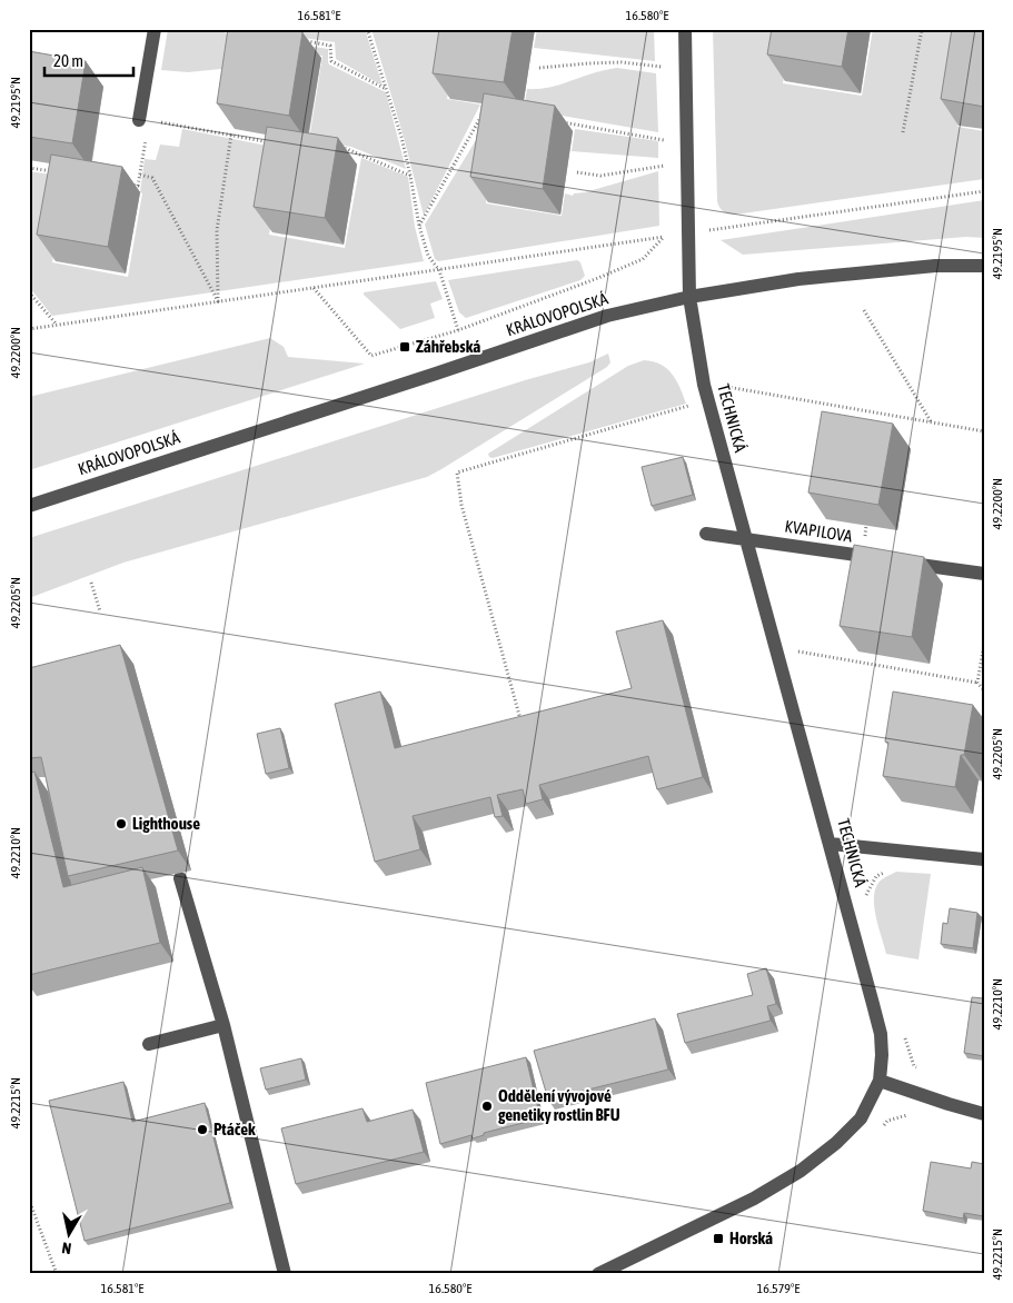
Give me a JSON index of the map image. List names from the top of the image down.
{
  "streets": {
    "street": ["KRÁLOVOPOLSKÁ", "TECHNICKÁ", "KVAPILOVA"]
  },
  "crossings": [
    ["KRÁLOVOPOLSKÁ", "TECHNICKÁ"],
    ["TECHNICKÁ", "KVAPILOVA"]
  ],
  "places": {
    "transit": ["Záhřebská", "Horská"],
    "other": ["Lighthouse", "Oddělení vývojové genetiky rostlin BFU", "Ptáček"]
  },
  "scale_bar": "20 m",
  "north": "bottom",
  "coordinates": [
    "16.581°E",
    "16.580°E",
    "49.2195°N",
    "49.2200°N",
    "49.2205°N",
    "49.2210°N",
    "49.2215°N",
    "16.579°E"
  ]
}
